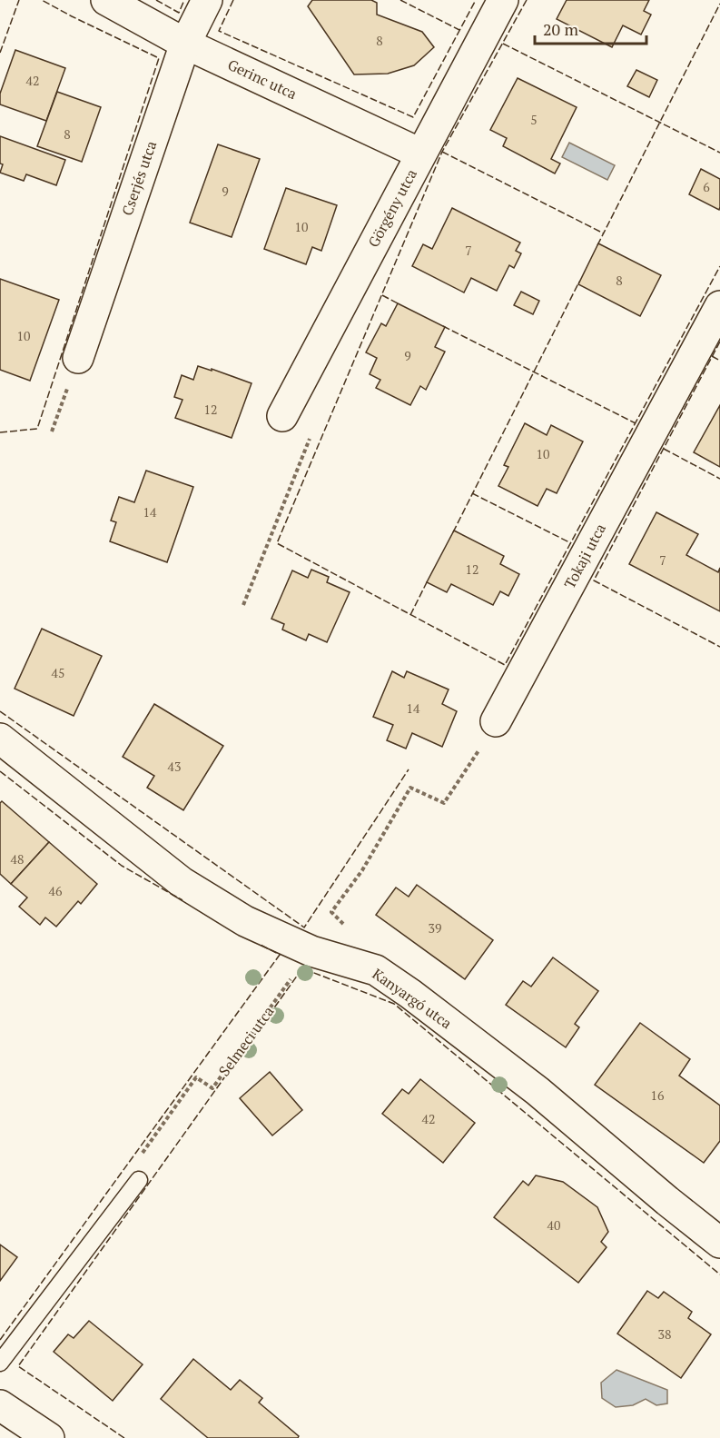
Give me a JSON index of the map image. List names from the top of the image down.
{
  "streets": {
    "street": [
      "Gerinc utca",
      "Cserjés utca",
      "Görgény utca",
      "Tokaji utca",
      "Kanyargó utca"
    ],
    "path": ["Selmeci utca"]
  },
  "crossings": [
    ["Gerinc utca", "Cserjés utca"],
    ["Gerinc utca", "Görgény utca"],
    ["Kanyargó utca", "Selmeci utca"]
  ],
  "house_numbers": [
    "8",
    "42",
    "5",
    "8",
    "6",
    "9",
    "10",
    "7",
    "8",
    "10",
    "9",
    "12",
    "10",
    "14",
    "7",
    "12",
    "45",
    "14",
    "43",
    "48",
    "46",
    "39",
    "16",
    "42",
    "40",
    "38"
  ],
  "scale_bar": "20 m"
}
